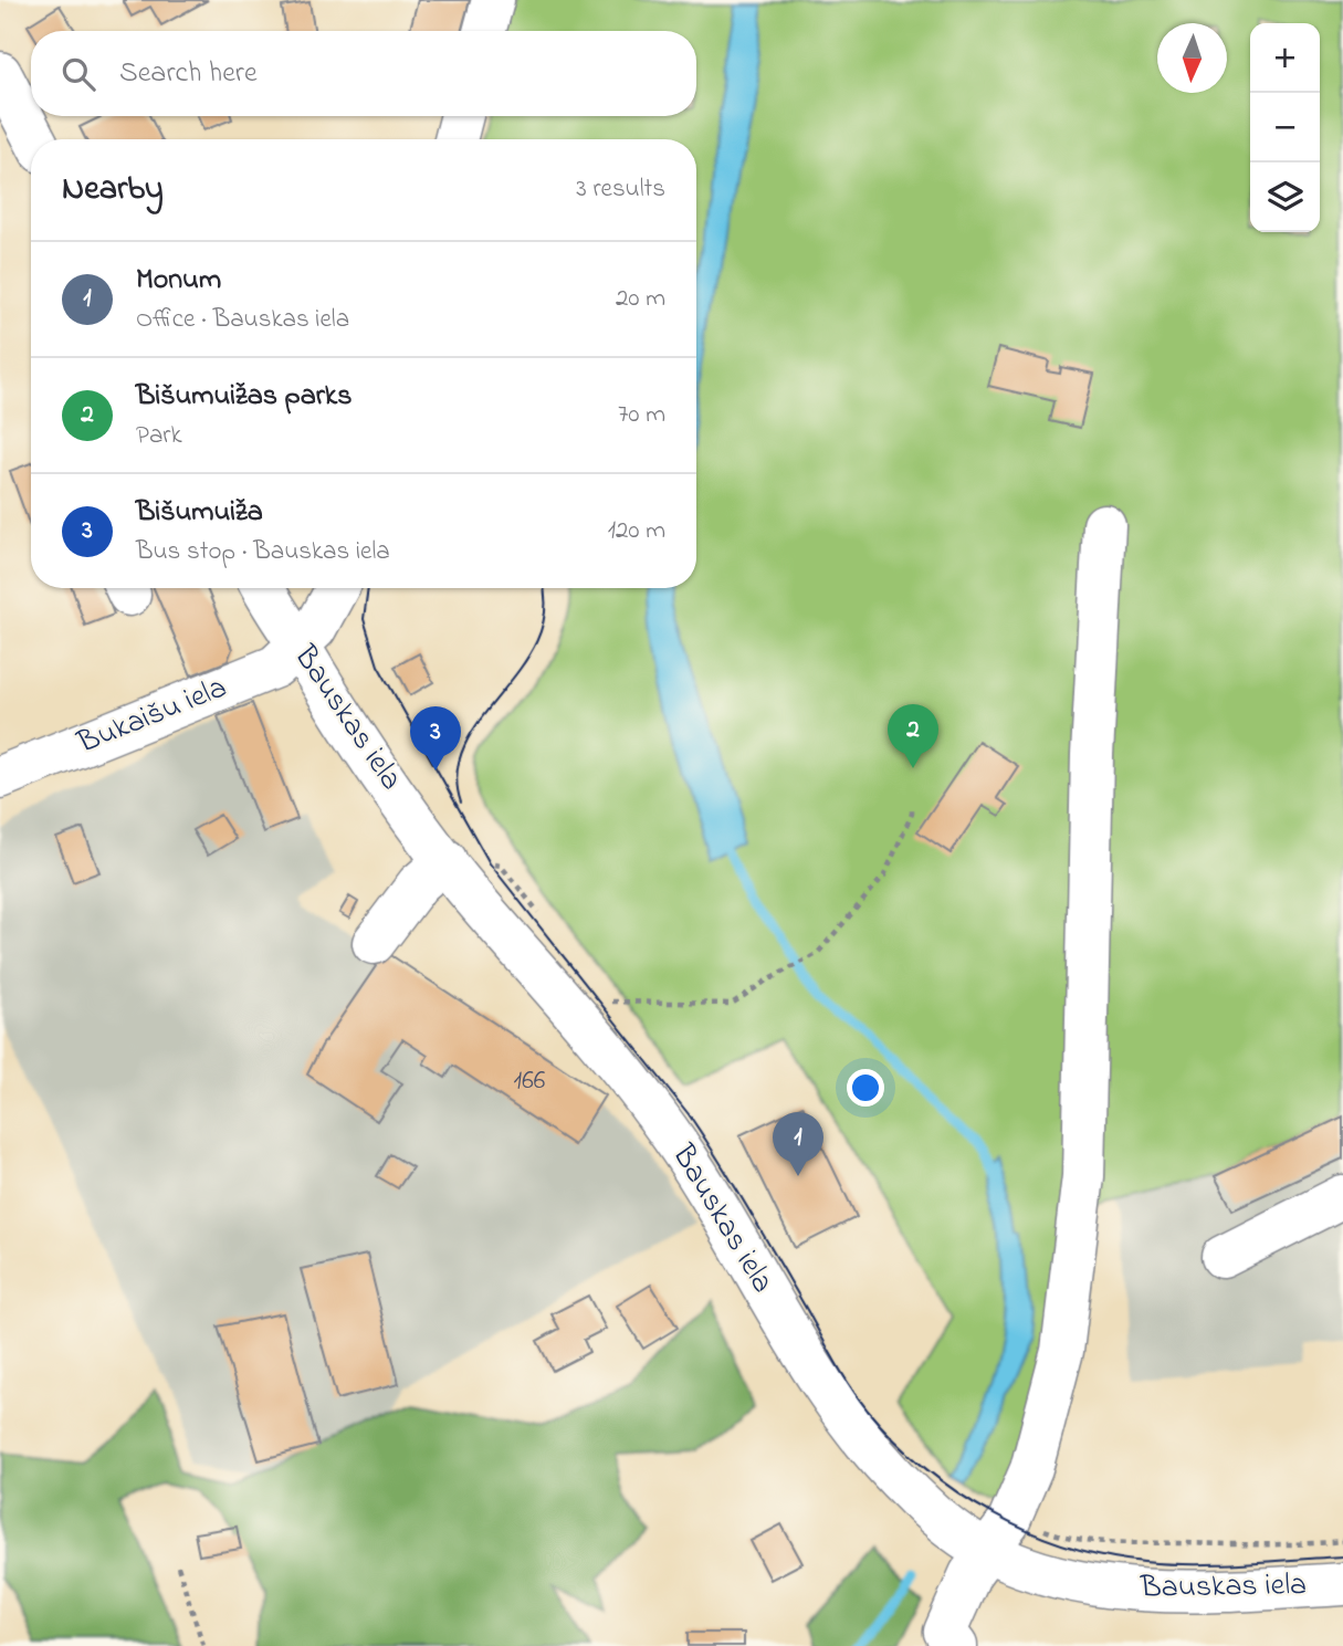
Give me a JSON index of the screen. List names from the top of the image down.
{
  "streets": {
    "street": ["Bukaišu iela", "Bauskas iela"]
  },
  "crossings": [
    ["Bukaišu iela", "Bauskas iela"]
  ],
  "house_numbers": ["166"],
  "north": "bottom",
  "page": {
    "map_buttons": ["+", "−"],
    "search": "Search here",
    "heading": ["Nearby", "3 results"],
    "list": [
      {
        "mark": "1",
        "name": "Monum",
        "note": "Office · Bauskas iela",
        "value": "20 m"
      },
      {
        "mark": "2",
        "name": "Bišumuižas parks",
        "note": "Park",
        "value": "70 m"
      },
      {
        "mark": "3",
        "name": "Bišumuiža",
        "note": "Bus stop · Bauskas iela",
        "value": "120 m"
      }
    ],
    "pins": ["2", "3", "1"]
  }
}
